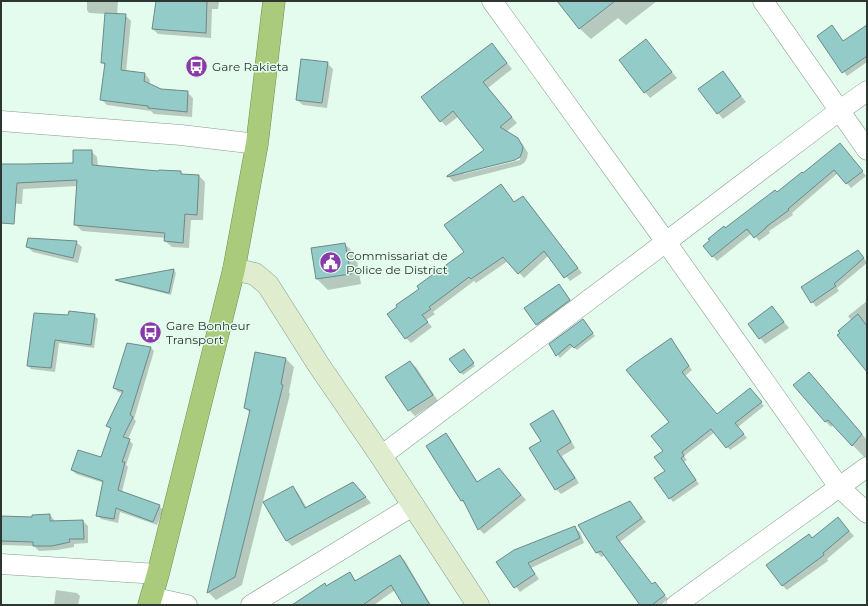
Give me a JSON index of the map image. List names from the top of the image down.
{
  "places": {
    "bus stop": ["Gare Rakieta", "Gare Bonheur Transport"],
    "public building": ["Commissariat de Police de District"]
  }
}
